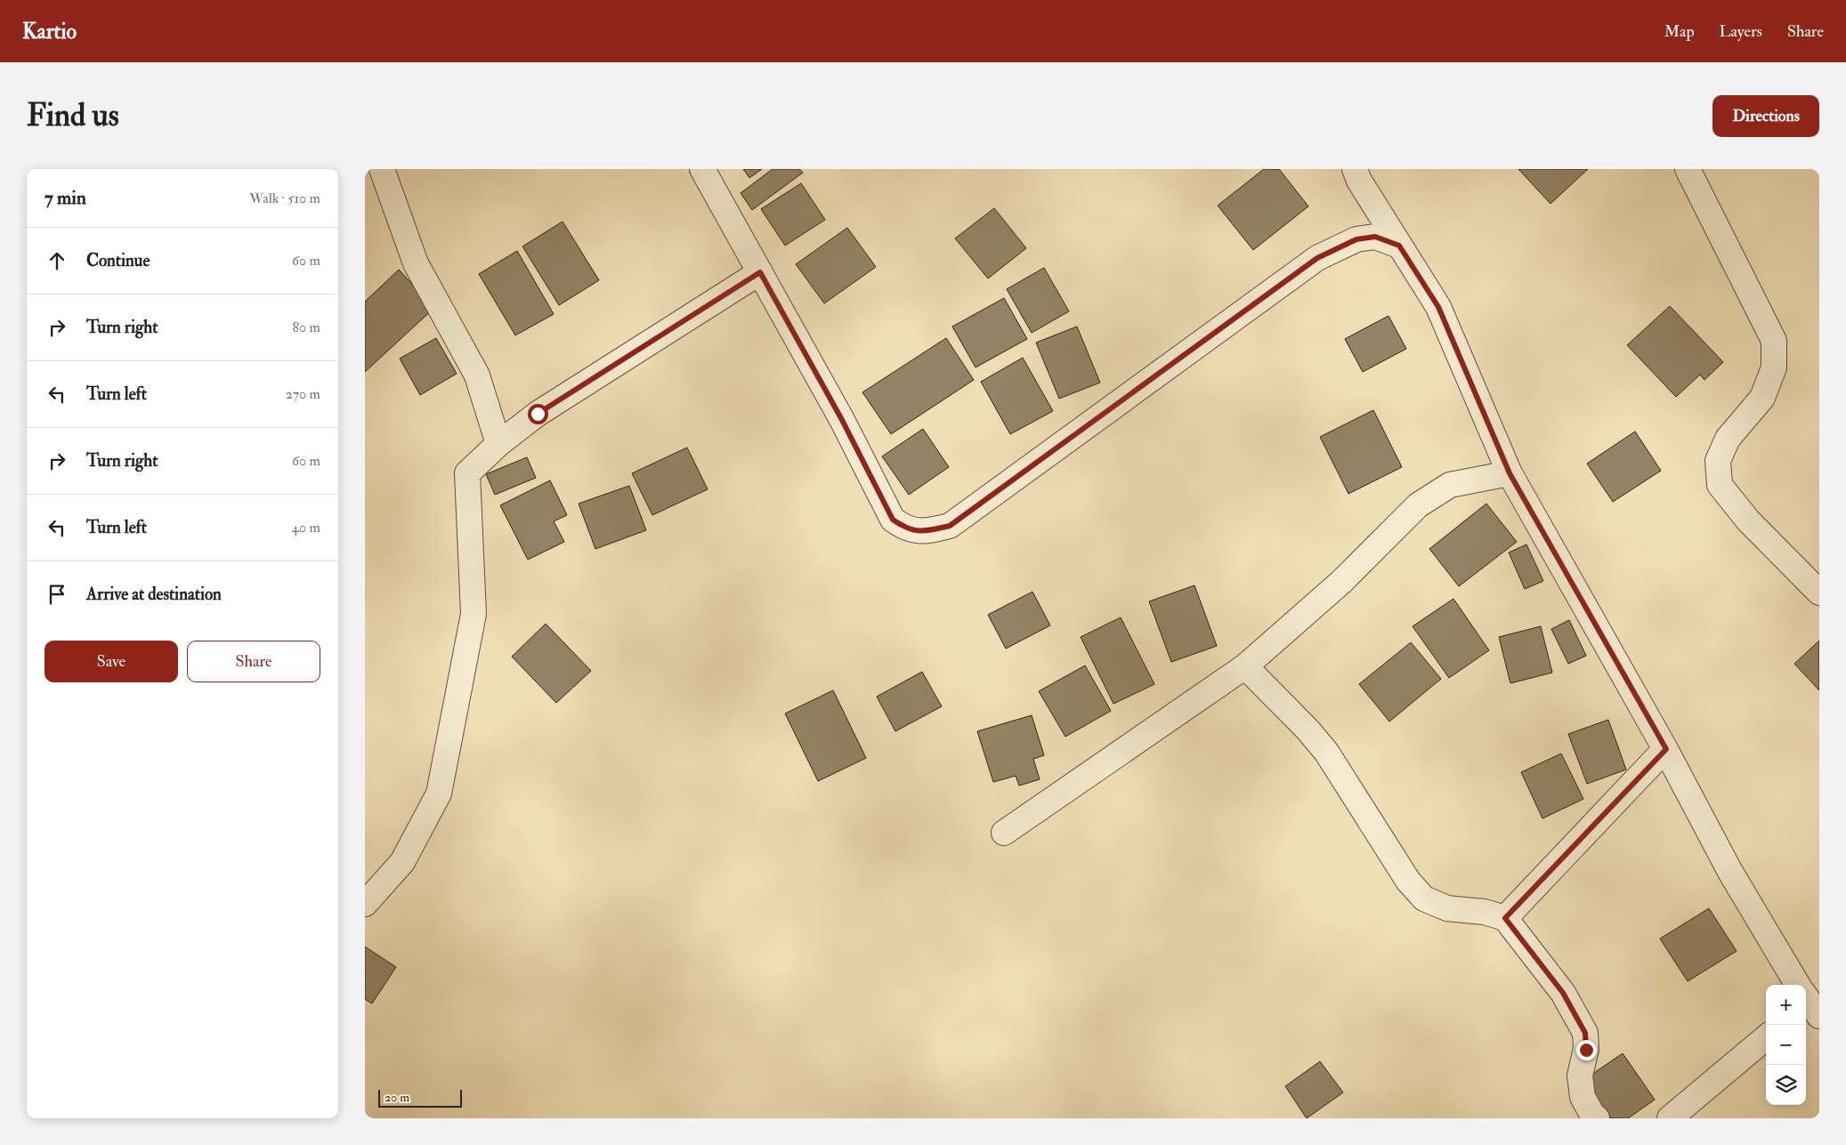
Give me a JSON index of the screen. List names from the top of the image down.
{
  "scale_bar": "20 m",
  "page": {
    "header": "Kartio",
    "nav": ["Map", "Layers", "Share"],
    "buttons": [
      "Directions",
      ["Save", "Share"]
    ],
    "title": "Find us",
    "heading": ["7 min", "Walk · 510 m"],
    "list": [
      ["Continue", "60 m"],
      ["Turn right", "80 m"],
      ["Turn left", "270 m"],
      ["Turn right", "60 m"],
      ["Turn left", "40 m"],
      "Arrive at destination"
    ],
    "map_buttons": ["+", "−"],
    "scale": "20 m"
  }
}
